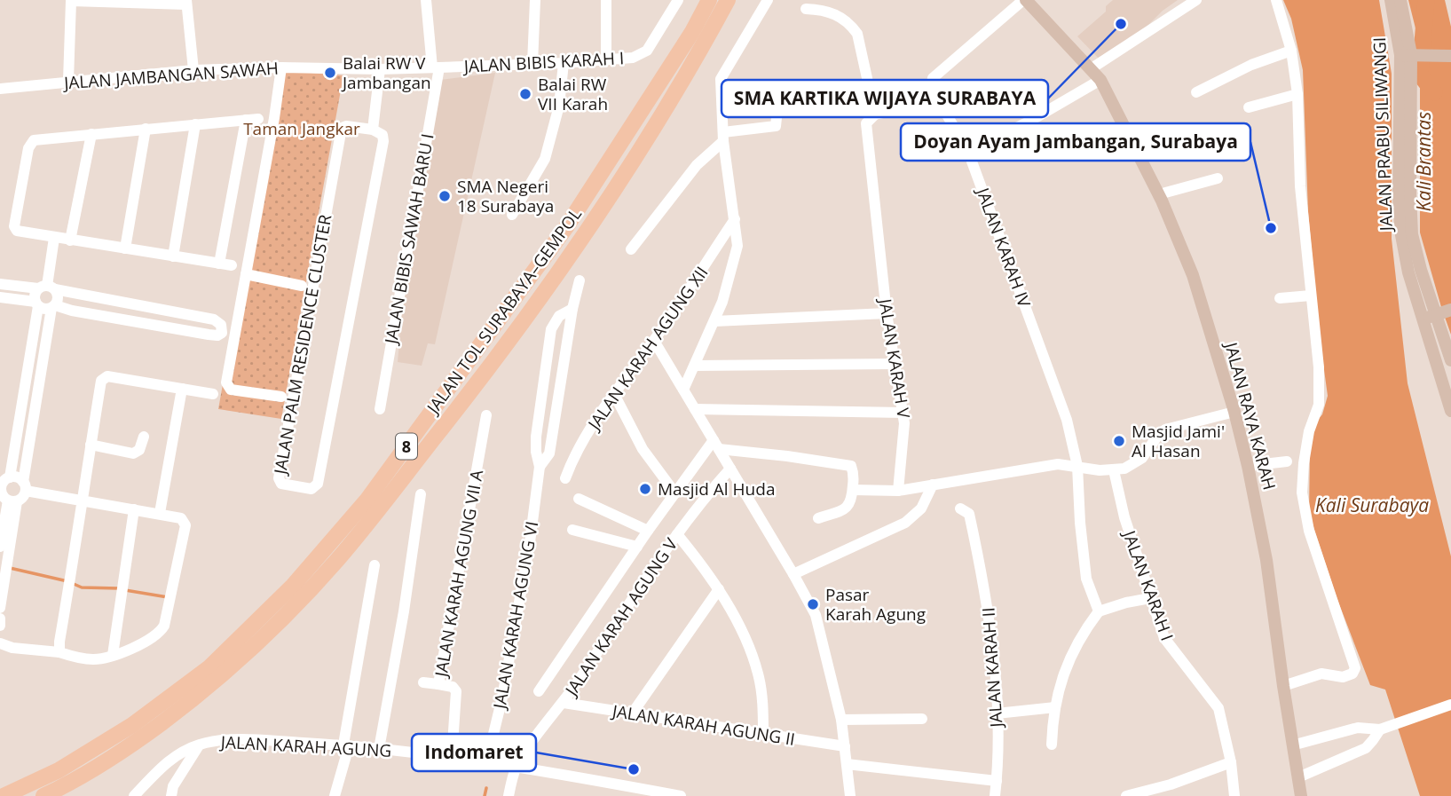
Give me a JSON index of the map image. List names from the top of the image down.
{
  "streets": {
    "highway": ["JALAN TOL SURABAYA–GEMPOL", "8"],
    "main road": ["JALAN PRABU SILIWANGI", "JALAN RAYA KARAH"],
    "street": [
      "JALAN BIBIS KARAH I",
      "JALAN JAMBANGAN SAWAH",
      "JALAN BIBIS SAWAH BARU I",
      "JALAN KARAH IV",
      "JALAN PALM RESIDENCE CLUSTER",
      "JALAN KARAH AGUNG XII",
      "JALAN KARAH V",
      "JALAN KARAH AGUNG VII A",
      "JALAN KARAH I",
      "JALAN KARAH AGUNG VI",
      "JALAN KARAH AGUNG V",
      "JALAN KARAH II",
      "JALAN KARAH AGUNG II",
      "JALAN KARAH AGUNG"
    ]
  },
  "crossings": [
    ["JALAN BIBIS KARAH I", "JALAN JAMBANGAN SAWAH"],
    ["JALAN BIBIS KARAH I", "JALAN BIBIS SAWAH BARU I"],
    ["JALAN BIBIS KARAH I", "JALAN PALM RESIDENCE CLUSTER"],
    ["JALAN JAMBANGAN SAWAH", "JALAN PALM RESIDENCE CLUSTER"],
    ["JALAN KARAH IV", "JALAN RAYA KARAH"],
    ["JALAN KARAH AGUNG VII A", "JALAN KARAH AGUNG"],
    ["JALAN KARAH AGUNG VI", "JALAN KARAH AGUNG"],
    ["JALAN KARAH AGUNG V", "JALAN KARAH AGUNG II"],
    ["JALAN KARAH AGUNG V", "JALAN KARAH AGUNG"]
  ],
  "water": ["Kali Brantas", "Kali Surabaya"],
  "parks": ["Taman Jangkar"],
  "places": [
    "SMA KARTIKA WIJAYA SURABAYA",
    "Balai RW V Jambangan",
    "Balai RW VII Karah",
    "SMA Negeri 18 Surabaya",
    "Doyan Ayam Jambangan, Surabaya",
    "Masjid Jami' Al Hasan",
    "Masjid Al Huda",
    "Pasar Karah Agung",
    "Indomaret"
  ]
}
